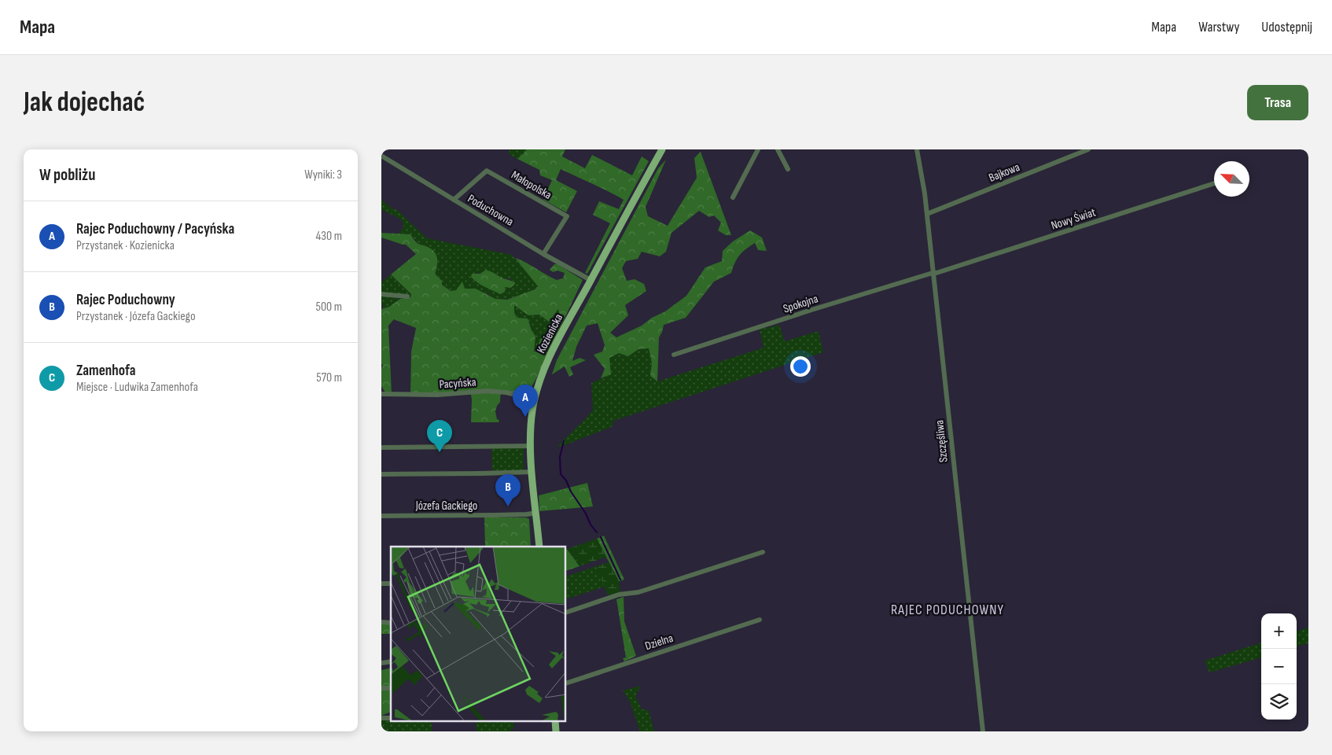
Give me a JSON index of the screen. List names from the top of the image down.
{
  "streets": {
    "main road": ["Kozienicka"],
    "street": [
      "Bajkowa",
      "Małopolska",
      "Poduchowna",
      "Nowy Świat",
      "Spokojna",
      "Pacyńska",
      "Szczęśliwa",
      "Józefa Gackiego",
      "Dzielna"
    ]
  },
  "crossings": [
    ["Bajkowa", "Szczęśliwa"],
    ["Małopolska", "Poduchowna"],
    ["Poduchowna", "Kozienicka"],
    ["Nowy Świat", "Spokojna"],
    ["Nowy Świat", "Szczęśliwa"],
    ["Spokojna", "Szczęśliwa"],
    ["Kozienicka", "Pacyńska"],
    ["Kozienicka", "Józefa Gackiego"]
  ],
  "districts": ["RAJEC PODUCHOWNY"],
  "north": "top left",
  "page": {
    "header": "Mapa",
    "nav": ["Mapa", "Warstwy", "Udostępnij"],
    "buttons": "Trasa",
    "title": "Jak dojechać",
    "heading": ["W pobliżu", "Wyniki: 3"],
    "list": [
      {
        "mark": "A",
        "name": "Rajec Poduchowny / Pacyńska",
        "note": "Przystanek · Kozienicka",
        "value": "430 m"
      },
      {
        "mark": "B",
        "name": "Rajec Poduchowny",
        "note": "Przystanek · Józefa Gackiego",
        "value": "500 m"
      },
      {
        "mark": "C",
        "name": "Zamenhofa",
        "note": "Miejsce · Ludwika Zamenhofa",
        "value": "570 m"
      }
    ],
    "pins": ["A", "C", "B"],
    "map_buttons": ["+", "−"]
  }
}
